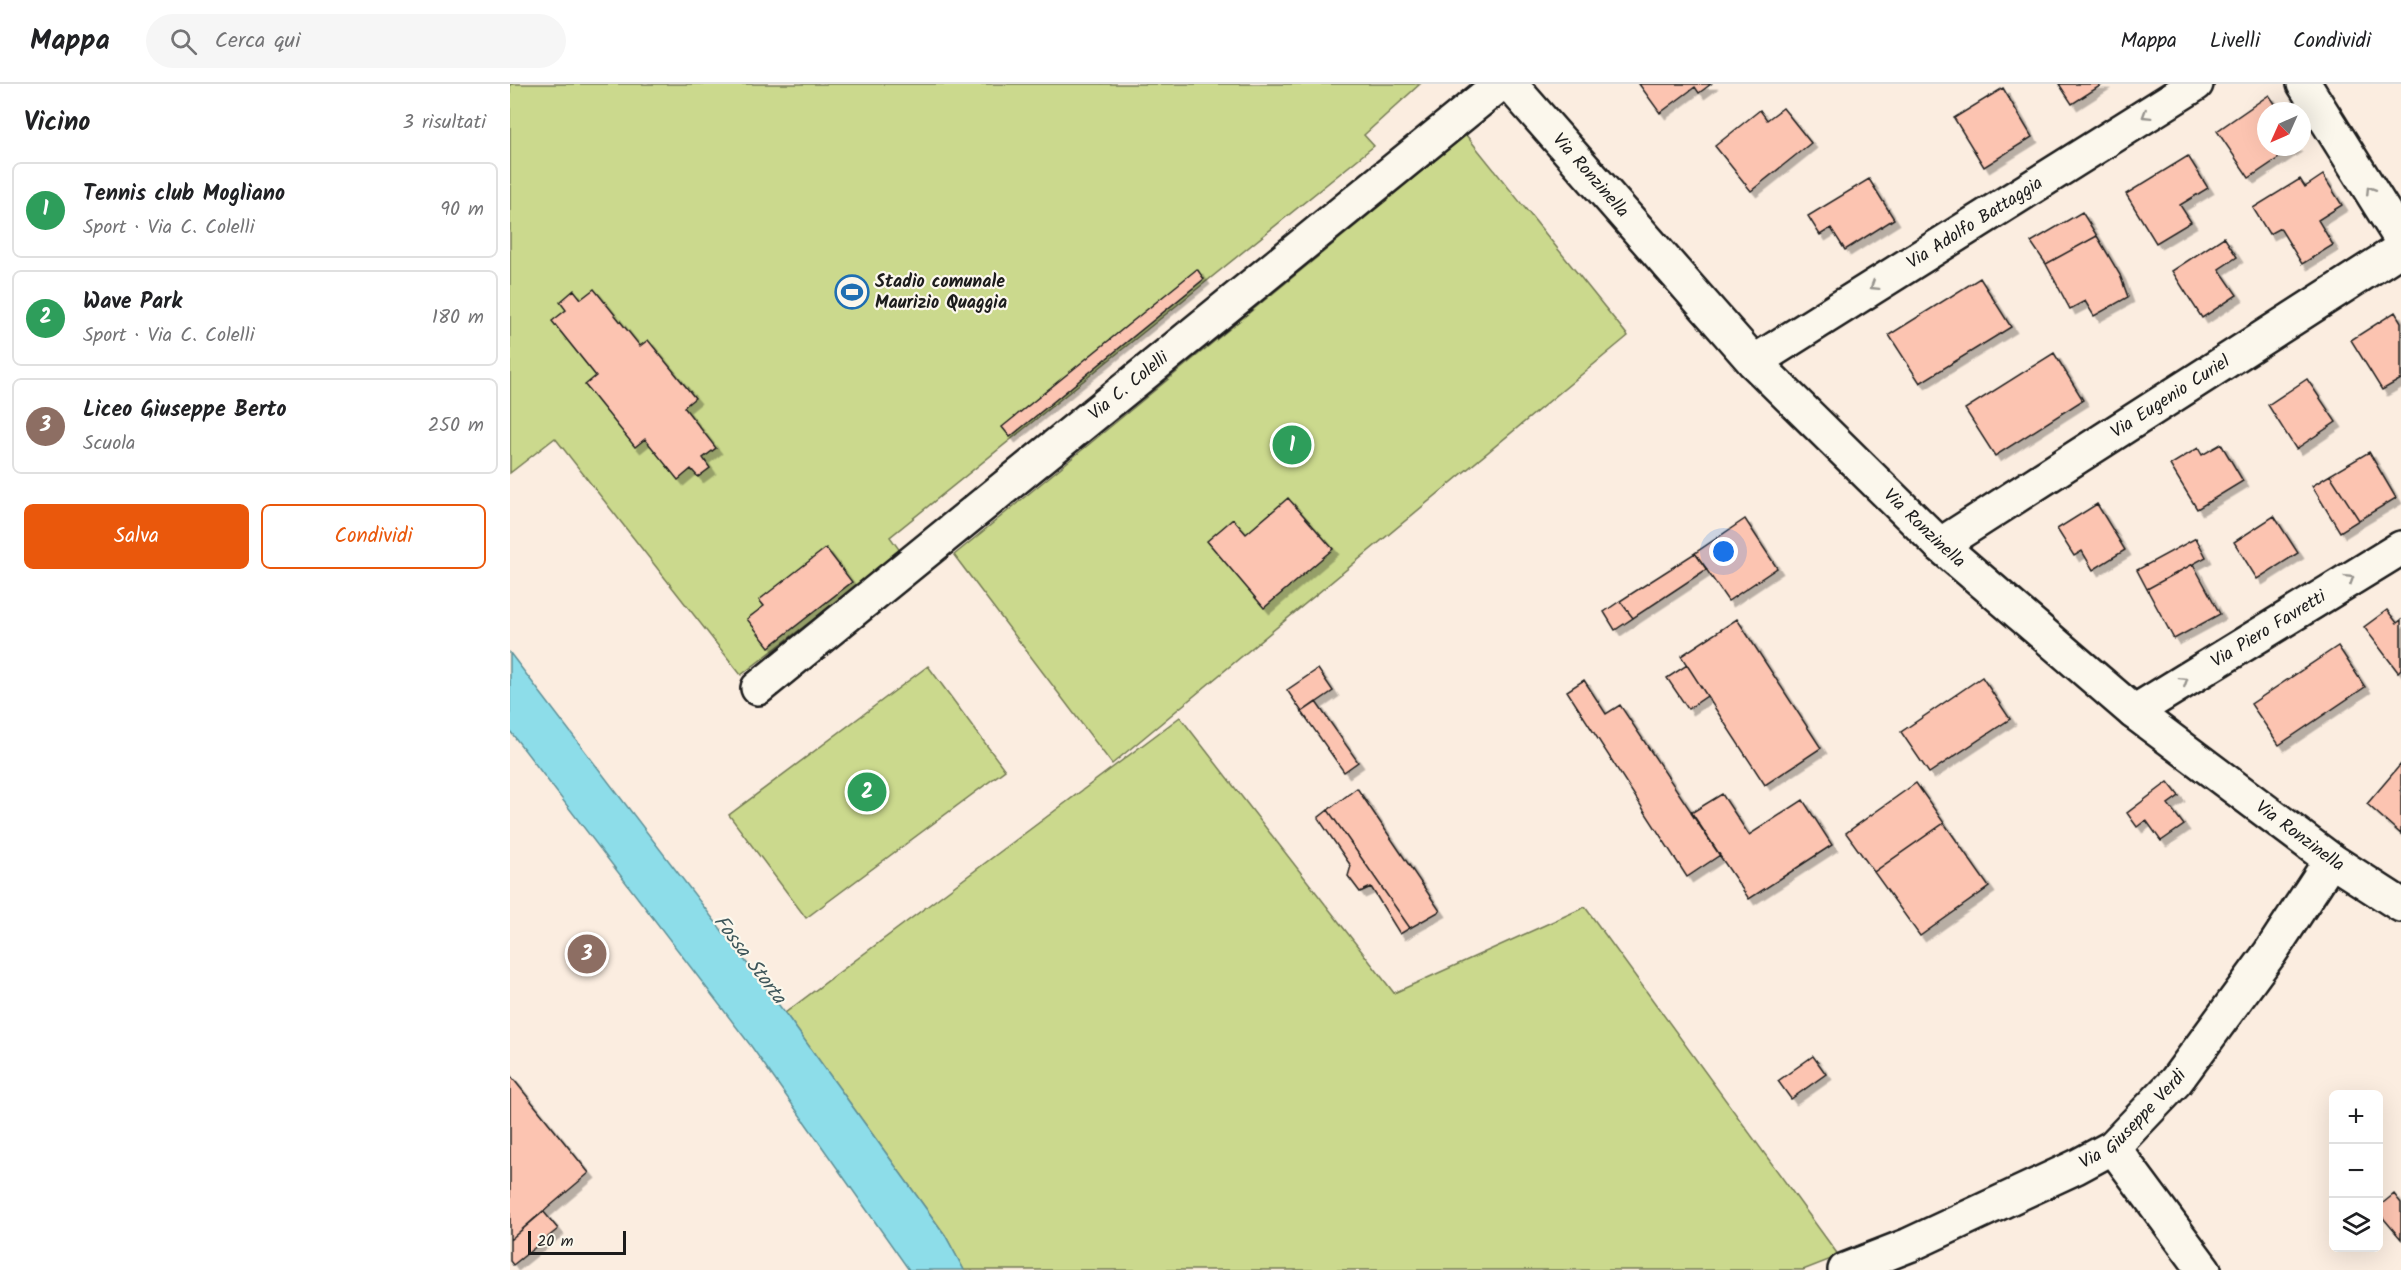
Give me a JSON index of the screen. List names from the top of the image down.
{
  "streets": {
    "street": [
      "Via Ronzinella",
      "Via Adolfo Battaggia",
      "Via C. Colelli",
      "Via Eugenio Curiel",
      "Via Piero Favretti",
      "Via Giuseppe Verdi"
    ]
  },
  "crossings": [
    ["Via Ronzinella", "Via Adolfo Battaggia"],
    ["Via Ronzinella", "Via Eugenio Curiel"],
    ["Via Ronzinella", "Via Piero Favretti"],
    ["Via Ronzinella", "Via Giuseppe Verdi"]
  ],
  "one_way": ["Via Adolfo Battaggia", "Via Piero Favretti"],
  "water": ["Fossa Storta"],
  "places": {
    "sports": ["Stadio comunale Maurizio Quaggia"]
  },
  "scale_bar": "20 m",
  "north": "bottom left",
  "page": {
    "header": "Mappa",
    "search": "Cerca qui",
    "nav": ["Mappa", "Livelli", "Condividi"],
    "heading": ["Vicino", "3 risultati"],
    "list": [
      {
        "mark": "1",
        "name": "Tennis club Mogliano",
        "note": "Sport · Via C. Colelli",
        "value": "90 m"
      },
      {
        "mark": "2",
        "name": "Wave Park",
        "note": "Sport · Via C. Colelli",
        "value": "180 m"
      },
      {
        "mark": "3",
        "name": "Liceo Giuseppe Berto",
        "note": "Scuola",
        "value": "250 m"
      }
    ],
    "pins": ["1", "2", "3"],
    "buttons": ["Salva", "Condividi"],
    "map_buttons": ["+", "−"],
    "scale": "20 m"
  }
}
